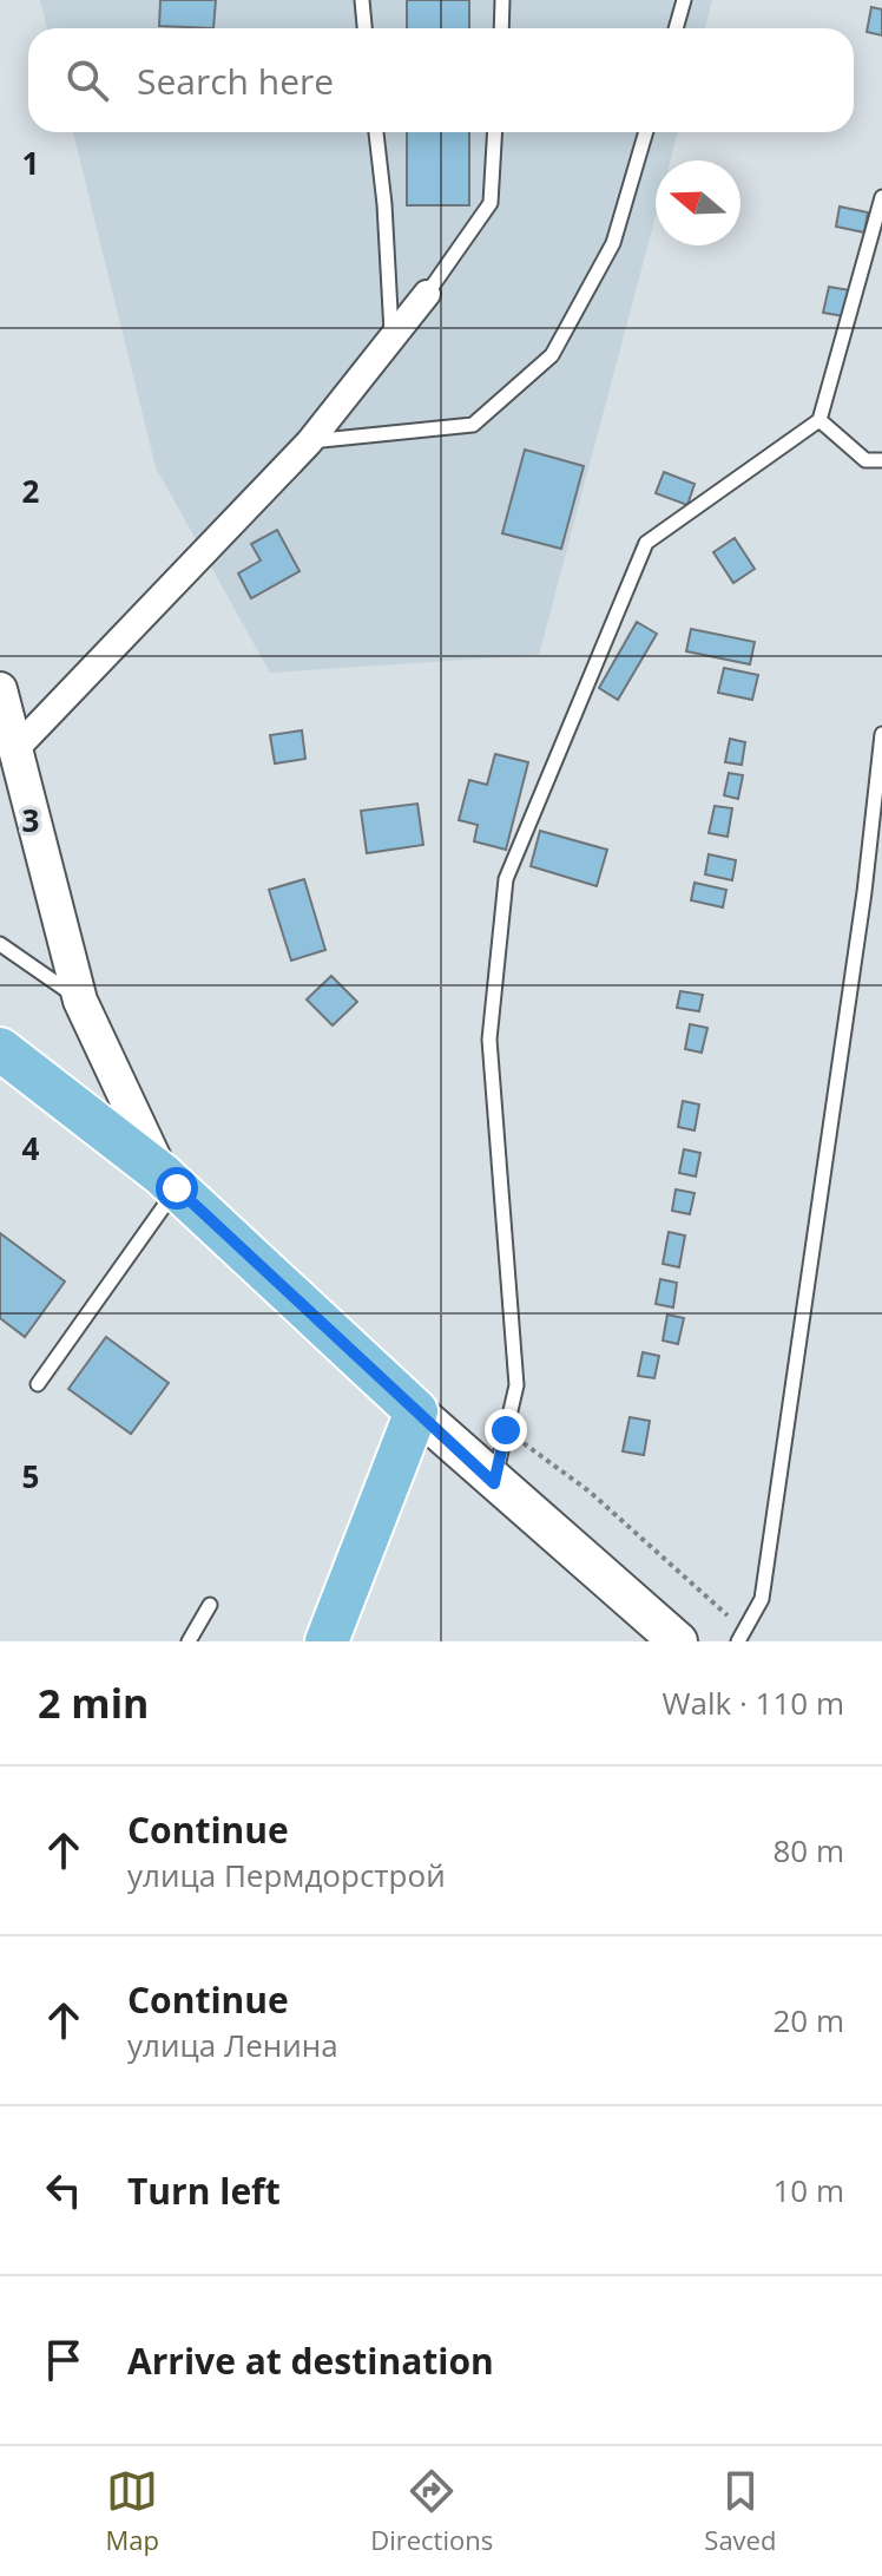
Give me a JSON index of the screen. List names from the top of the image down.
{
  "north": "left",
  "page": {
    "search": "Search here",
    "heading": ["2 min", "Walk · 110 m"],
    "list": [
      ["Continue", "улица Пермдорстрой", "80 m"],
      ["Continue", "улица Ленина", "20 m"],
      ["Turn left", "10 m"],
      "Arrive at destination"
    ],
    "nav": ["Map", "Directions", "Saved"]
  },
  "grid": {
    "rows": [
      "1",
      "2",
      "3",
      "4",
      "5"
    ]
  }
}
